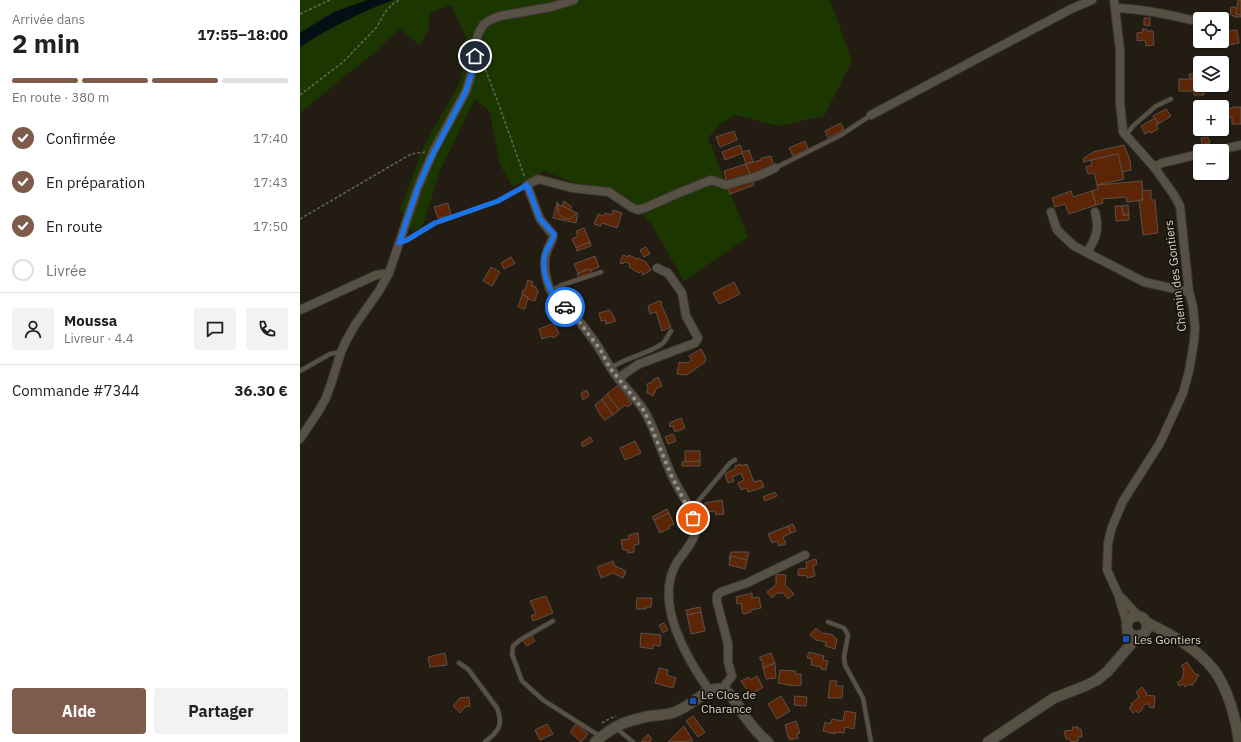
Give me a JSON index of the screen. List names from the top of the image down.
{
  "streets": {
    "street": ["Chemin des Gontiers"]
  },
  "places": {
    "transit": ["Les Gontiers", "Le Clos de Charance"]
  },
  "page": {
    "heading": ["2 min", "Arrivée dans", "17:55–18:00"],
    "panel": [
      "Moussa",
      "Livreur · 4.4",
      "Commande #7344",
      "36.30 €"
    ],
    "map_buttons": ["+", "−"],
    "bar": "En route · 380 m",
    "list": [
      ["Confirmée", "17:40"],
      ["En préparation", "17:43"],
      ["En route", "17:50"],
      "Livrée"
    ],
    "buttons": ["Aide", "Partager"]
  }
}
